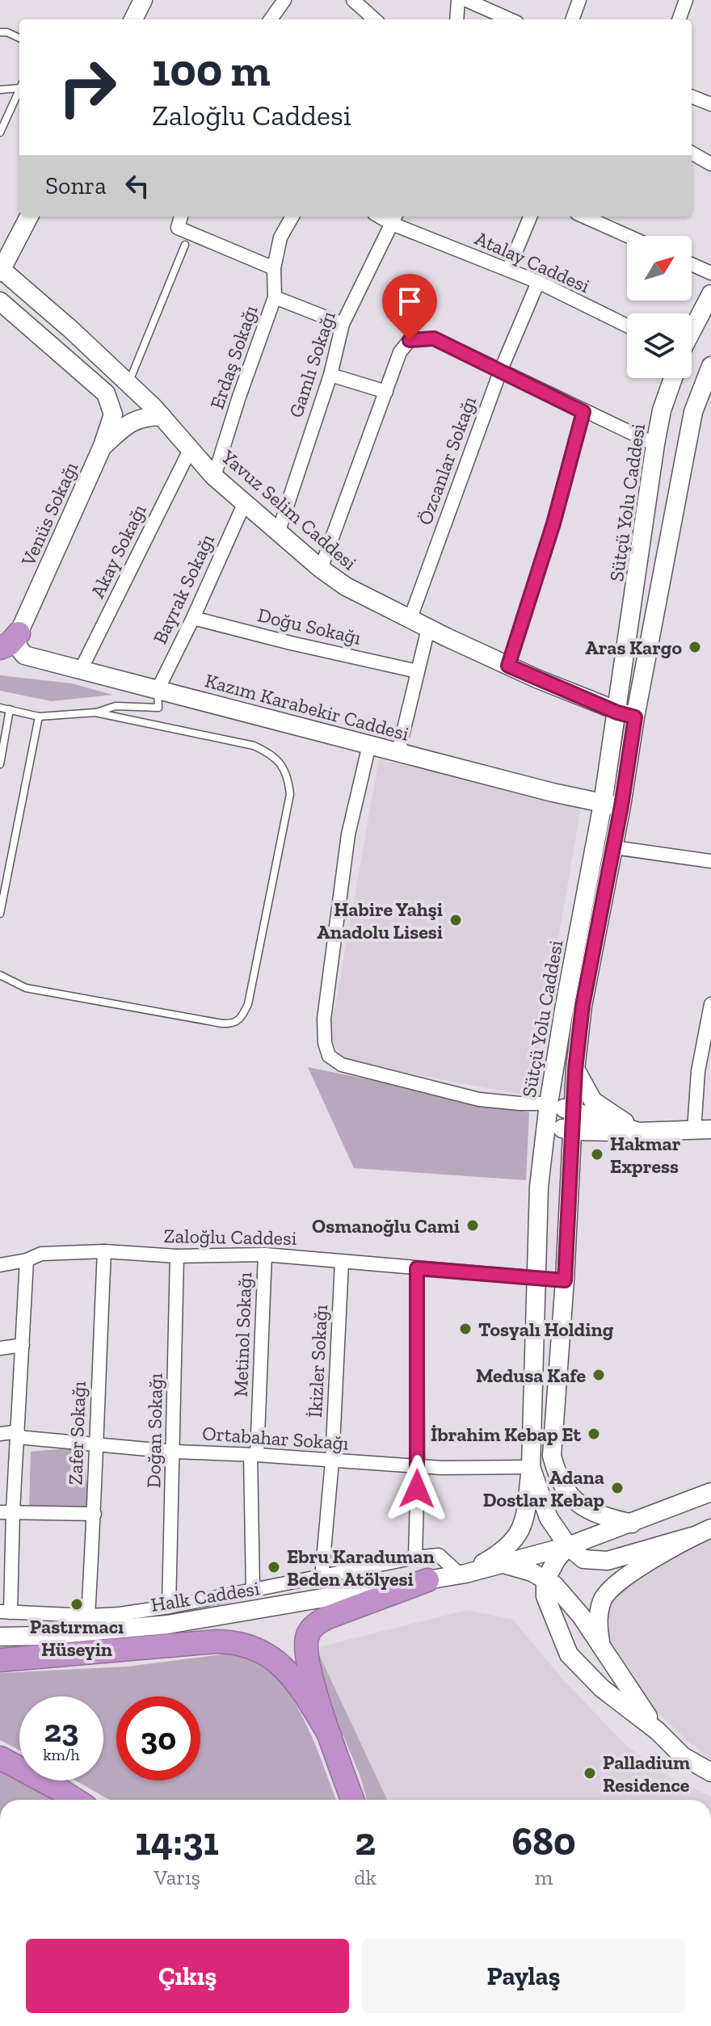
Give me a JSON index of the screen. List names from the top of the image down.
{
  "streets": {
    "main road": [
      "Sütçü Yolu Caddesi",
      "Yavuz Selim Caddesi",
      "Venüs Sokağı",
      "Kazım Karabekir Caddesi",
      "Halk Caddesi"
    ],
    "street": [
      "Atalay Caddesi",
      "Erdaş Sokağı",
      "Gamlı Sokağı",
      "Özcanlar Sokağı",
      "Akay Sokağı",
      "Bayrak Sokağı",
      "Doğu Sokağı",
      "Zaloğlu Caddesi",
      "Metinol Sokağı",
      "İkizler Sokağı",
      "Doğan Sokağı",
      "Zafer Sokağı",
      "Ortabahar Sokağı"
    ]
  },
  "crossings": [
    ["Atalay Caddesi", "Gamlı Sokağı"],
    ["Atalay Caddesi", "Özcanlar Sokağı"],
    ["Erdaş Sokağı", "Yavuz Selim Caddesi"],
    ["Gamlı Sokağı", "Yavuz Selim Caddesi"],
    ["Özcanlar Sokağı", "Yavuz Selim Caddesi"],
    ["Sütçü Yolu Caddesi", "Yavuz Selim Caddesi"],
    ["Sütçü Yolu Caddesi", "Kazım Karabekir Caddesi"],
    ["Sütçü Yolu Caddesi", "Zaloğlu Caddesi"],
    ["Sütçü Yolu Caddesi", "Ortabahar Sokağı"],
    ["Sütçü Yolu Caddesi", "Halk Caddesi"],
    ["Yavuz Selim Caddesi", "Akay Sokağı"],
    ["Yavuz Selim Caddesi", "Bayrak Sokağı"],
    ["Venüs Sokağı", "Kazım Karabekir Caddesi"],
    ["Akay Sokağı", "Kazım Karabekir Caddesi"],
    ["Bayrak Sokağı", "Doğu Sokağı"],
    ["Bayrak Sokağı", "Kazım Karabekir Caddesi"],
    ["Zaloğlu Caddesi", "Metinol Sokağı"],
    ["Zaloğlu Caddesi", "İkizler Sokağı"],
    ["Zaloğlu Caddesi", "Doğan Sokağı"],
    ["Zaloğlu Caddesi", "Zafer Sokağı"],
    ["Metinol Sokağı", "Ortabahar Sokağı"],
    ["İkizler Sokağı", "Ortabahar Sokağı"],
    ["Doğan Sokağı", "Ortabahar Sokağı"],
    ["Zafer Sokağı", "Ortabahar Sokağı"]
  ],
  "places": [
    "Aras Kargo",
    "Habire Yahşi Anadolu Lisesi",
    "Hakmar Express",
    "Osmanoğlu Cami",
    "Tosyalı Holding",
    "Medusa Kafe",
    "İbrahim Kebap Et",
    "Adana Dostlar Kebap",
    "Ebru Karaduman Beden Atölyesi",
    "Pastırmacı Hüseyin",
    "Palladium Residence"
  ],
  "north": "top right",
  "page": {
    "turn": ["100 m", "Zaloğlu Caddesi"],
    "then": "Sonra",
    "speed": "23 km/h",
    "limit": "30",
    "eta": [
      "14:31",
      "Varış",
      "2",
      "dk",
      "680",
      "m"
    ],
    "buttons": ["Çıkış", "Paylaş"]
  }
}
